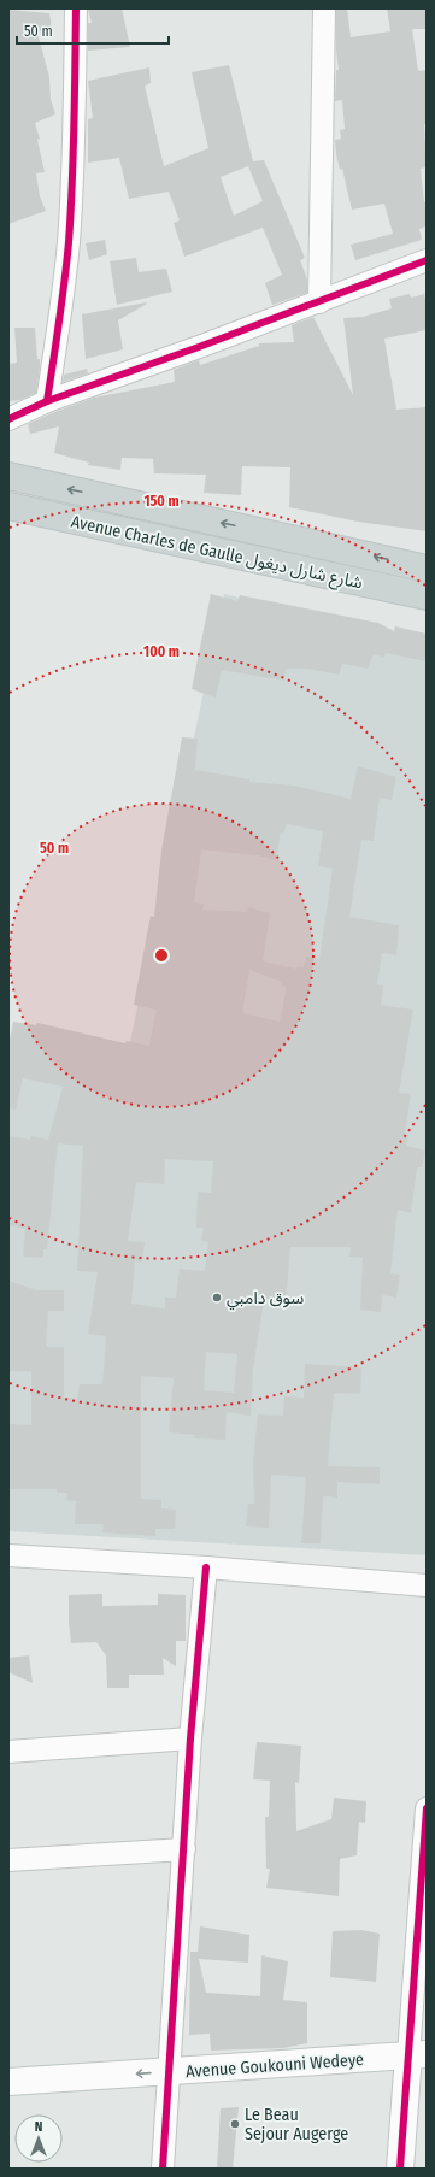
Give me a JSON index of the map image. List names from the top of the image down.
{
  "streets": {
    "main road": ["Avenue Charles de Gaulle شارع شارل ديغول"],
    "street": ["Avenue Goukouni Wedeye"]
  },
  "places": ["سوق دامبي", "Le Beau Sejour Augerge"],
  "scale_bar": "50 m",
  "north": "top",
  "rings": ["150 m", "100 m", "50 m"]
}
